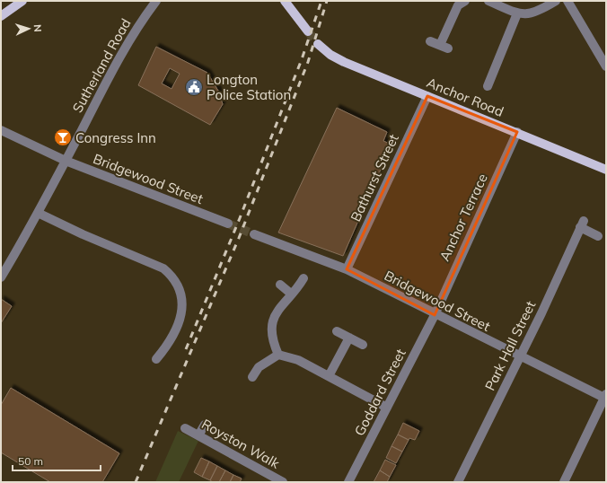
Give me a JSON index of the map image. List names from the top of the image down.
{
  "streets": {
    "main road": ["Anchor Road"],
    "street": [
      "Sutherland Road",
      "Bathurst Street",
      "Bridgewood Street",
      "Anchor Terrace",
      "Park Hall Street",
      "Goddard Street",
      "Royston Walk"
    ]
  },
  "crossings": [
    ["Sutherland Road", "Bridgewood Street"],
    ["Anchor Road", "Bathurst Street"],
    ["Anchor Road", "Anchor Terrace"],
    ["Bathurst Street", "Bridgewood Street"],
    ["Bridgewood Street", "Anchor Terrace"],
    ["Bridgewood Street", "Park Hall Street"],
    ["Bridgewood Street", "Goddard Street"],
    ["Anchor Terrace", "Goddard Street"]
  ],
  "places": {
    "public building": ["Longton Police Station"],
    "bar": ["Congress Inn"]
  },
  "scale_bar": "50 m",
  "north": "right"
}
